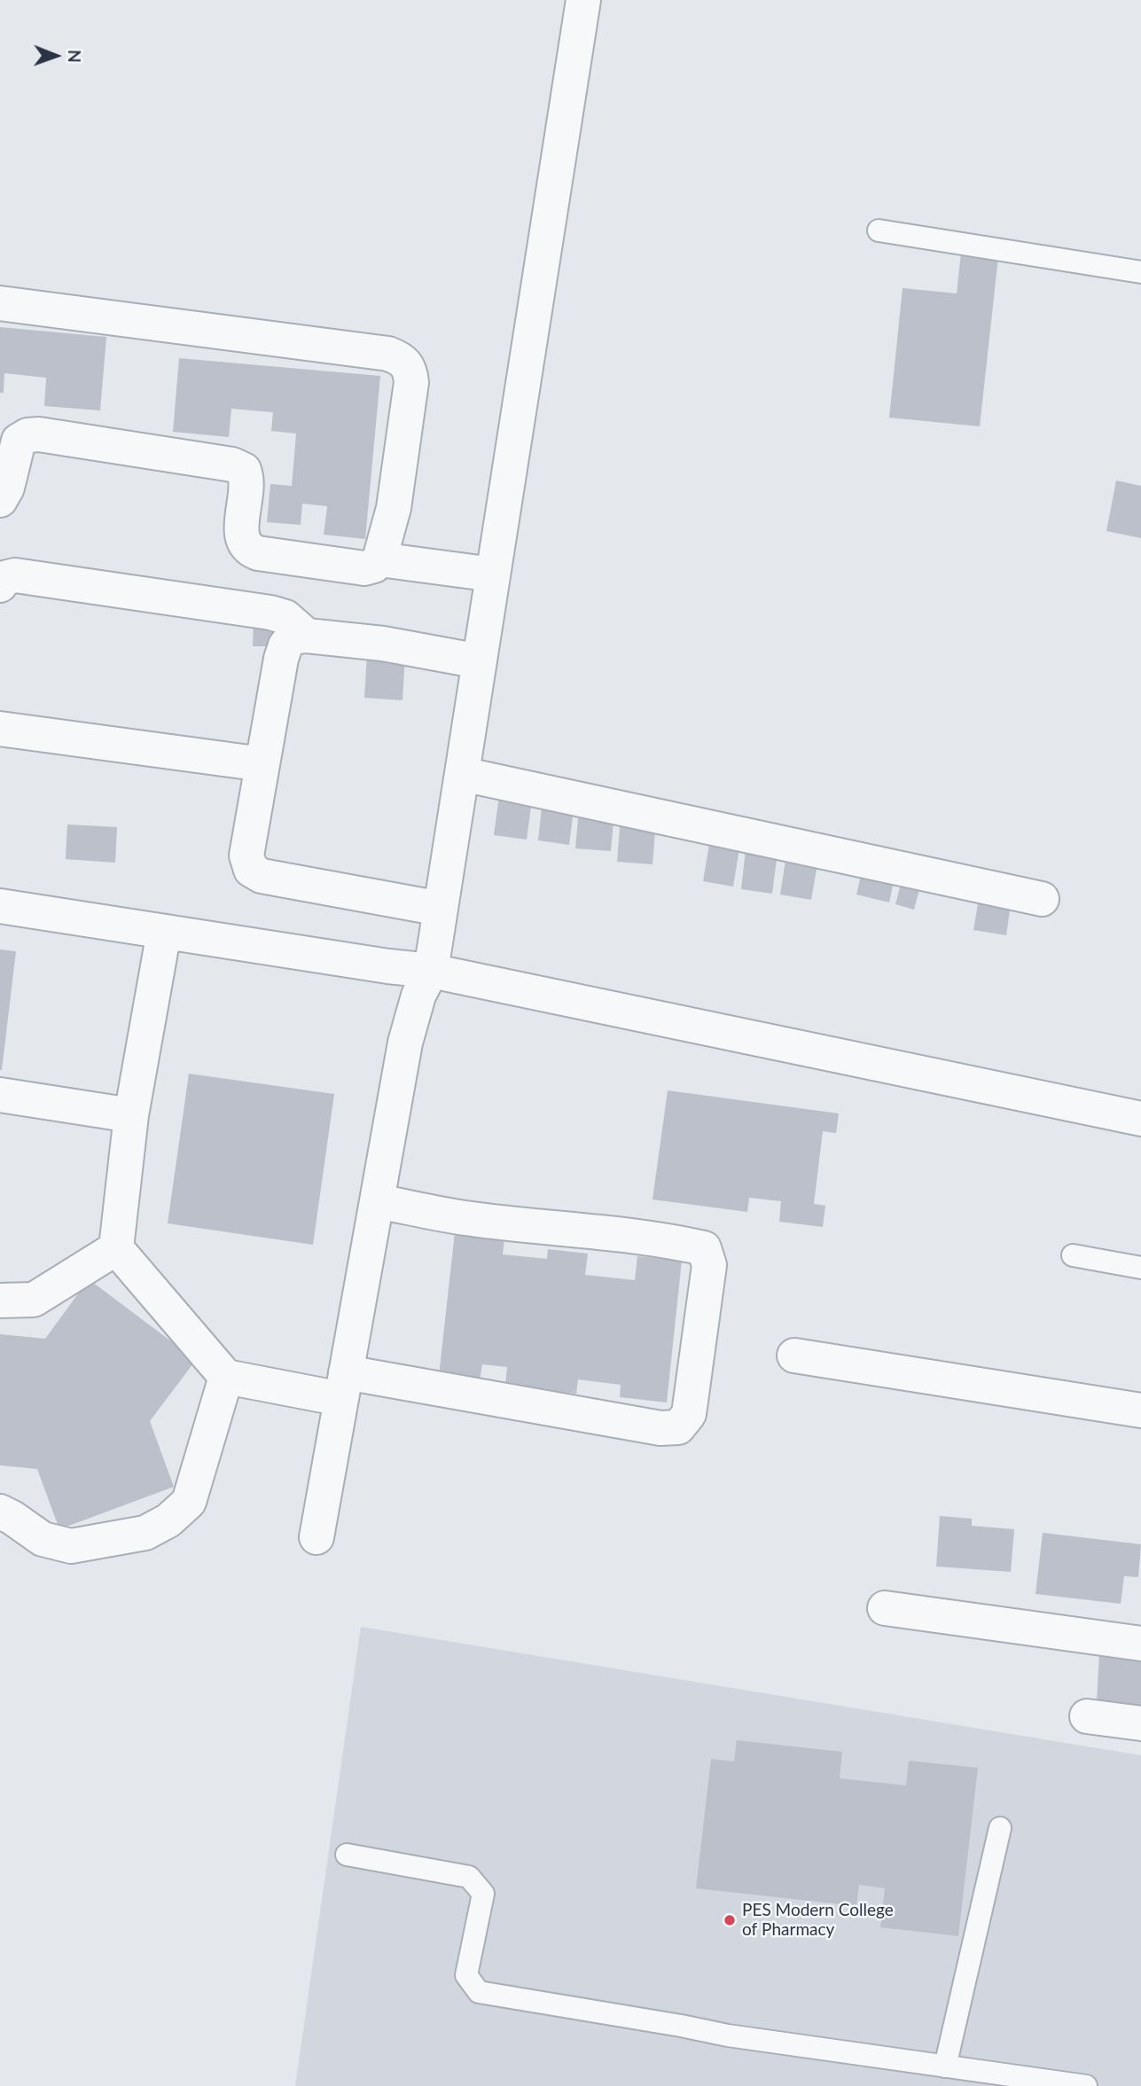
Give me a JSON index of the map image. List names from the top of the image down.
{
  "places": ["PES Modern College of Pharmacy"],
  "north": "right"
}
